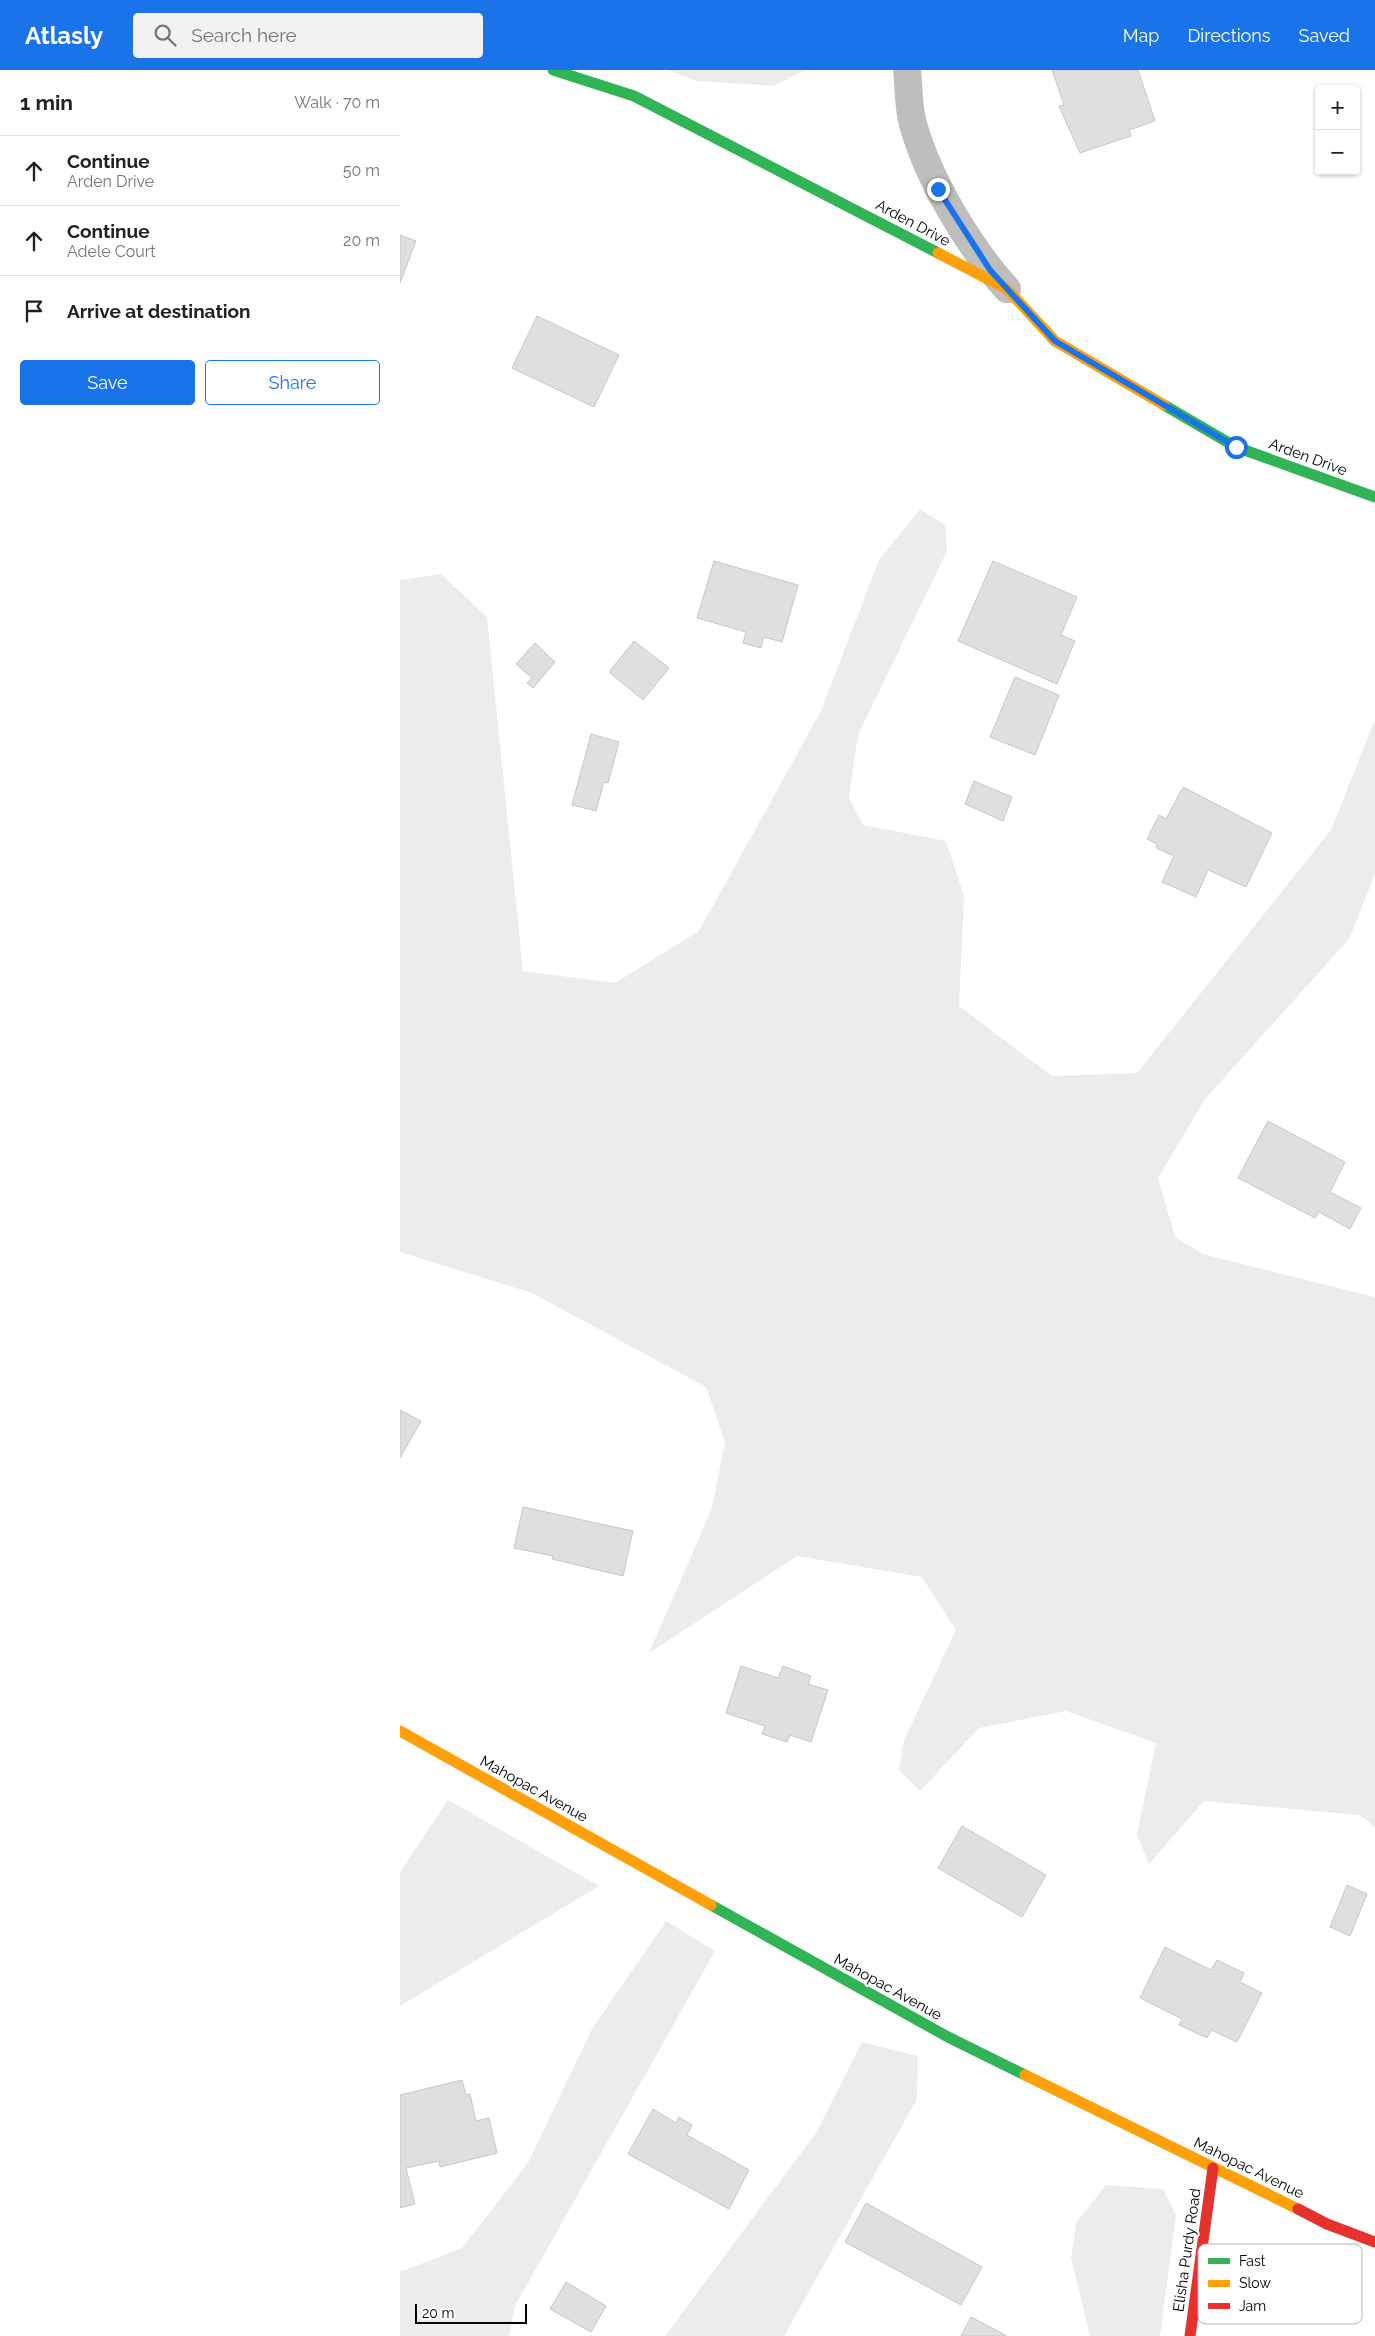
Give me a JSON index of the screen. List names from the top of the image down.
{
  "streets": {
    "street": ["Arden Drive", "Mahopac Avenue", "Elisha Purdy Road"]
  },
  "crossings": [
    ["Mahopac Avenue", "Elisha Purdy Road"]
  ],
  "legend": ["Fast", "Slow", "Jam"],
  "scale_bar": "20 m",
  "page": {
    "header": "Atlasly",
    "search": "Search here",
    "nav": ["Map", "Directions", "Saved"],
    "heading": ["1 min", "Walk · 70 m"],
    "map_buttons": ["+", "−"],
    "list": [
      ["Continue", "Arden Drive", "50 m"],
      ["Continue", "Adele Court", "20 m"],
      "Arrive at destination"
    ],
    "buttons": ["Save", "Share"],
    "scale": "20 m"
  }
}
